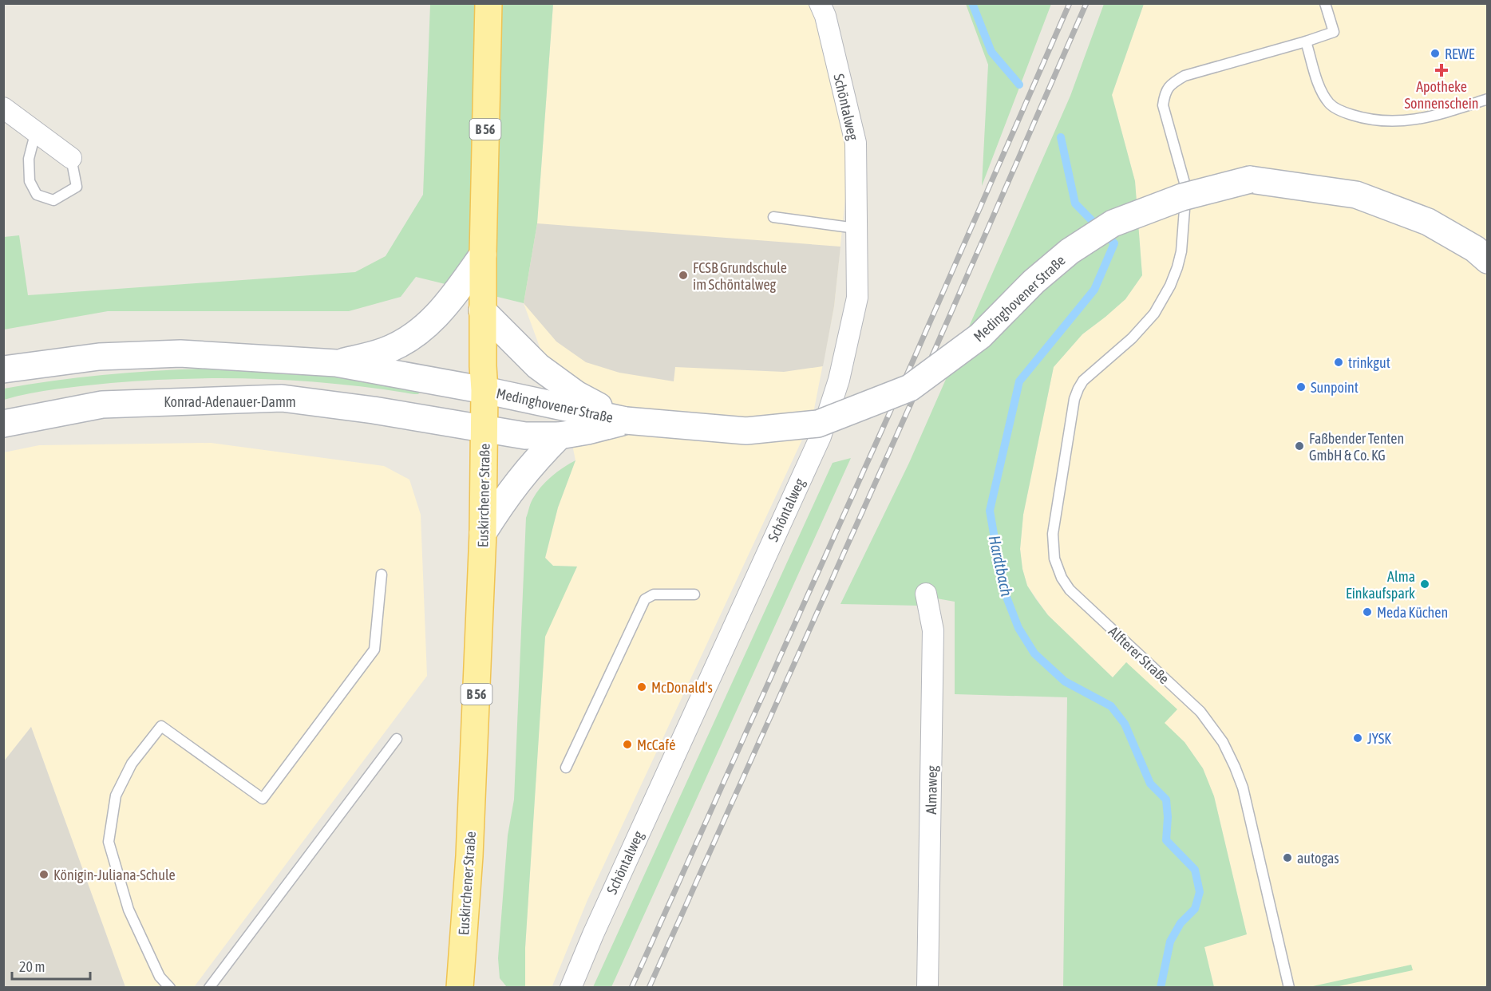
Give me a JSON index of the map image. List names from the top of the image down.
{
  "streets": {
    "main road": [
      "B 56",
      "Medinghovener Straße",
      "Konrad-Adenauer-Damm",
      "Euskirchener Straße"
    ],
    "street": ["Schöntalweg", "Almaweg"],
    "lane": ["Alfterer Straße"]
  },
  "crossings": [
    ["Medinghovener Straße", "Konrad-Adenauer-Damm"],
    ["Medinghovener Straße", "Euskirchener Straße"],
    ["Konrad-Adenauer-Damm", "Euskirchener Straße"]
  ],
  "water": ["Hardtbach"],
  "places": {
    "other": [
      "REWE",
      "FCSB Grundschule im Schöntalweg",
      "trinkgut",
      "Sunpoint",
      "Faßbender Tenten GmbH & Co. KG",
      "Alma Einkaufspark",
      "Meda Küchen",
      "McDonald's",
      "JYSK",
      "McCafé",
      "autogas",
      "Königin-Juliana-Schule"
    ],
    "health": ["Apotheke Sonnenschein"]
  },
  "scale_bar": "20 m"
}
